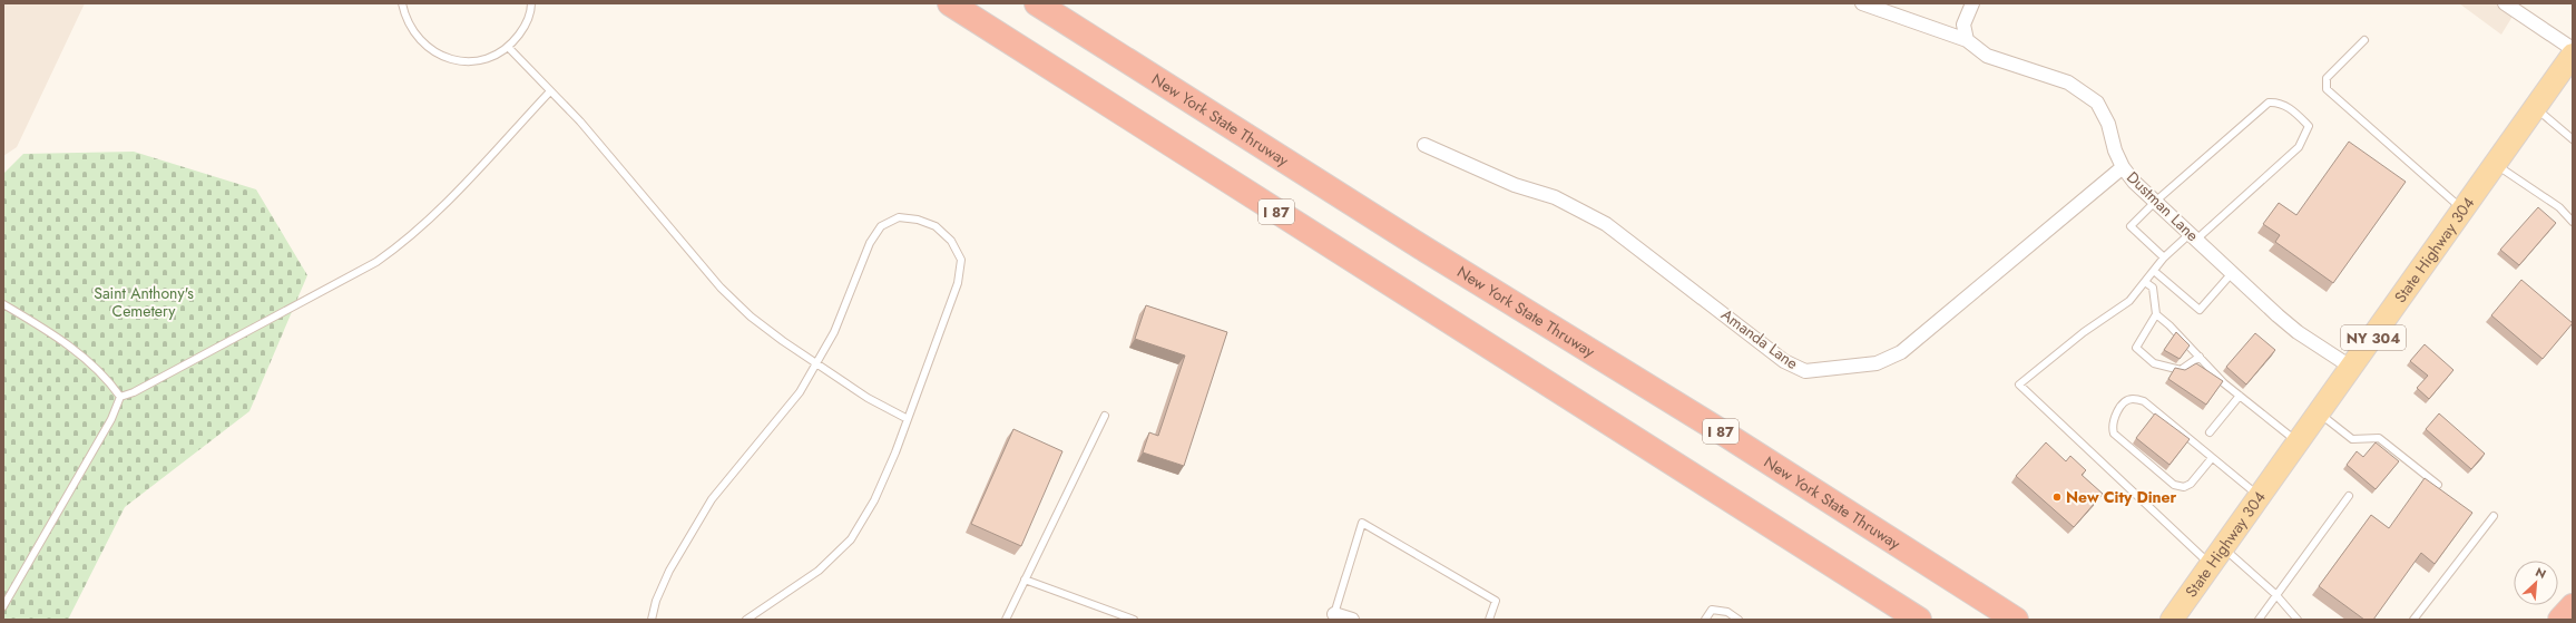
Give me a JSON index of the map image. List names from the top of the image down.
{
  "streets": {
    "highway": ["New York State Thruway", "I 87"],
    "main road": ["State Highway 304", "NY 304"],
    "street": ["Dustman Lane", "Amanda Lane"]
  },
  "crossings": [
    ["Dustman Lane", "State Highway 304"],
    ["Dustman Lane", "Amanda Lane"]
  ],
  "parks": ["Saint Anthony's Cemetery"],
  "places": ["New City Diner"],
  "north": "top right"
}
